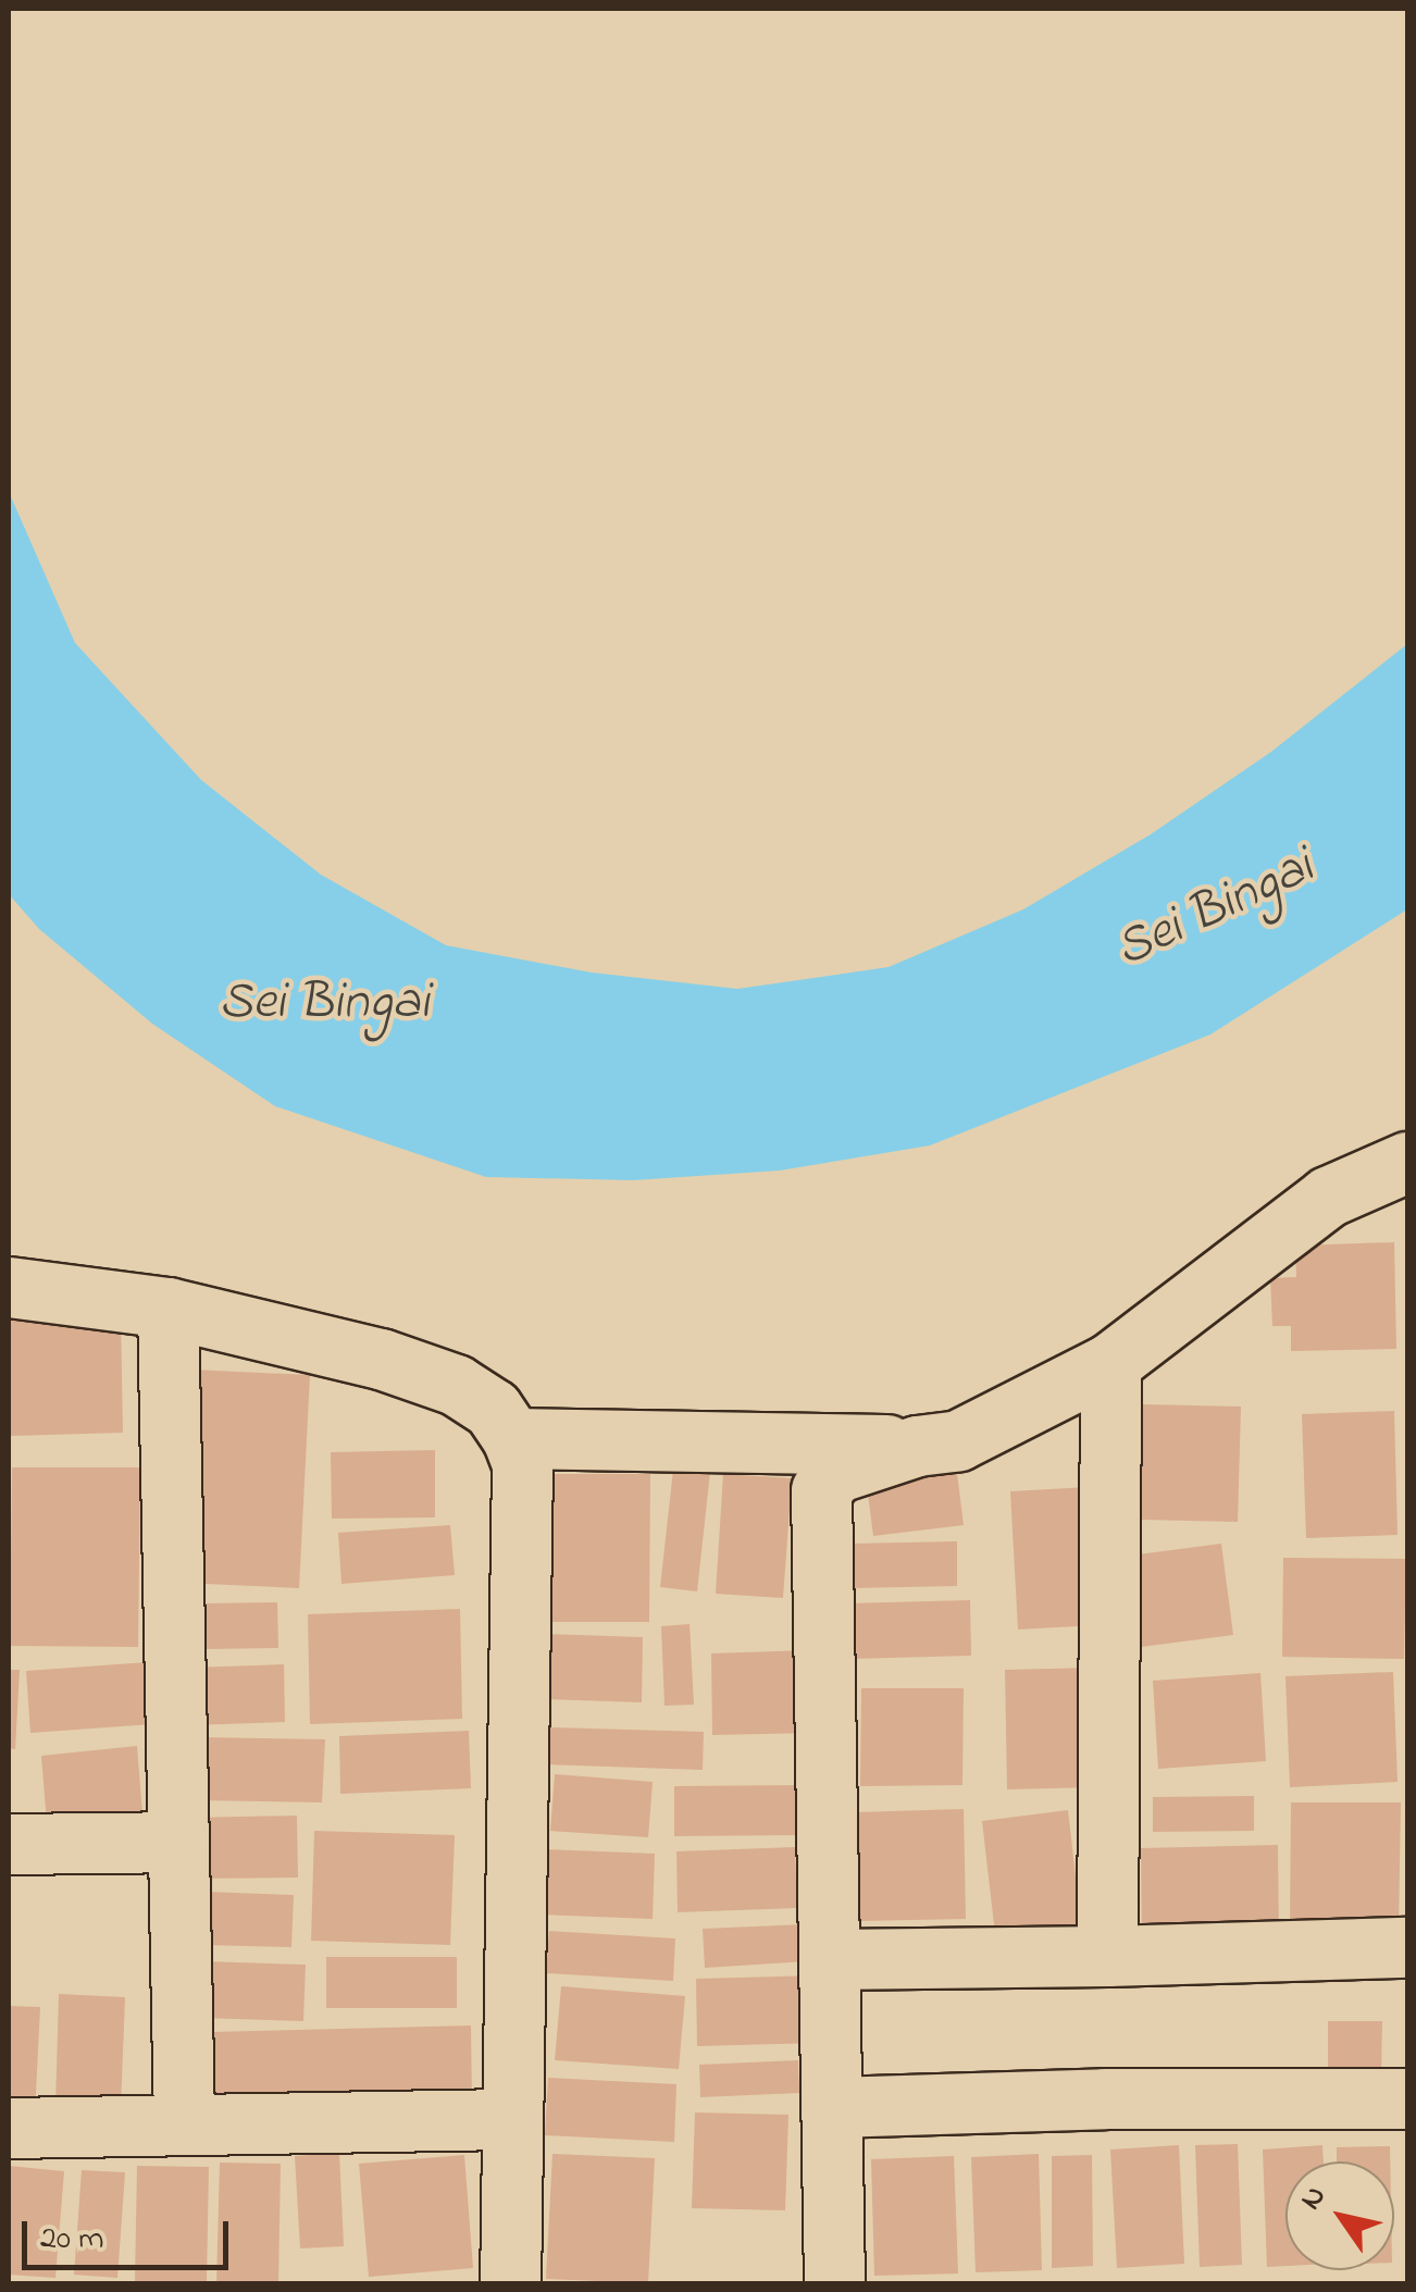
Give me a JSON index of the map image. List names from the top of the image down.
{
  "water": ["Sei Bingai"],
  "scale_bar": "20 m",
  "north": "top left"
}
